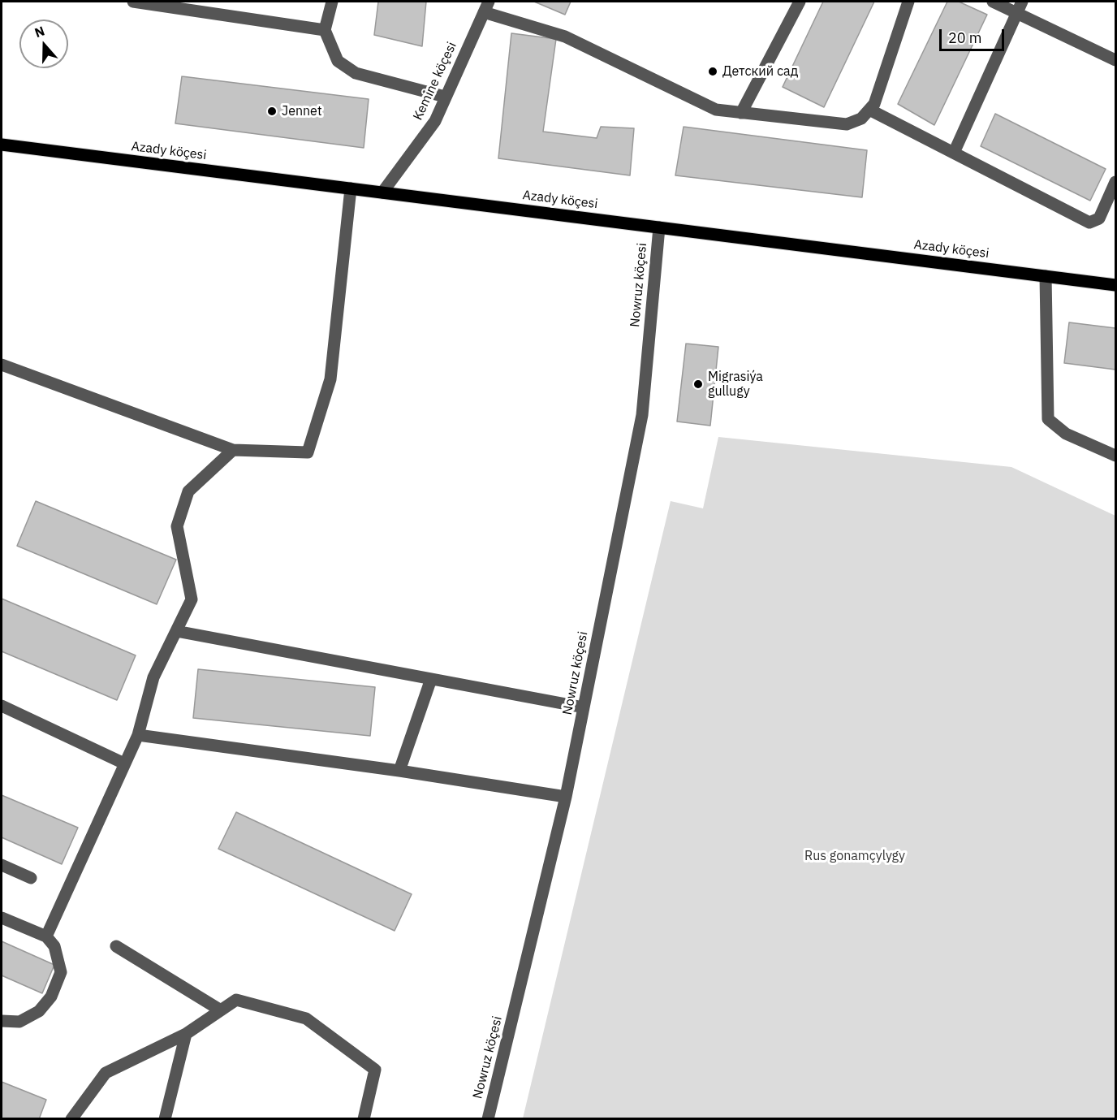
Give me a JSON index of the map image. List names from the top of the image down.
{
  "streets": {
    "main road": ["Azady köçesi"],
    "street": ["Kemine köçesi", "Nowruz köçesi"]
  },
  "crossings": [
    ["Kemine köçesi", "Azady köçesi"],
    ["Azady köçesi", "Nowruz köçesi"]
  ],
  "parks": ["Rus gonamçylygy"],
  "places": ["Детский сад", "Jennet", "Migrasiýa gullugy"],
  "scale_bar": "20 m",
  "north": "top"
}
